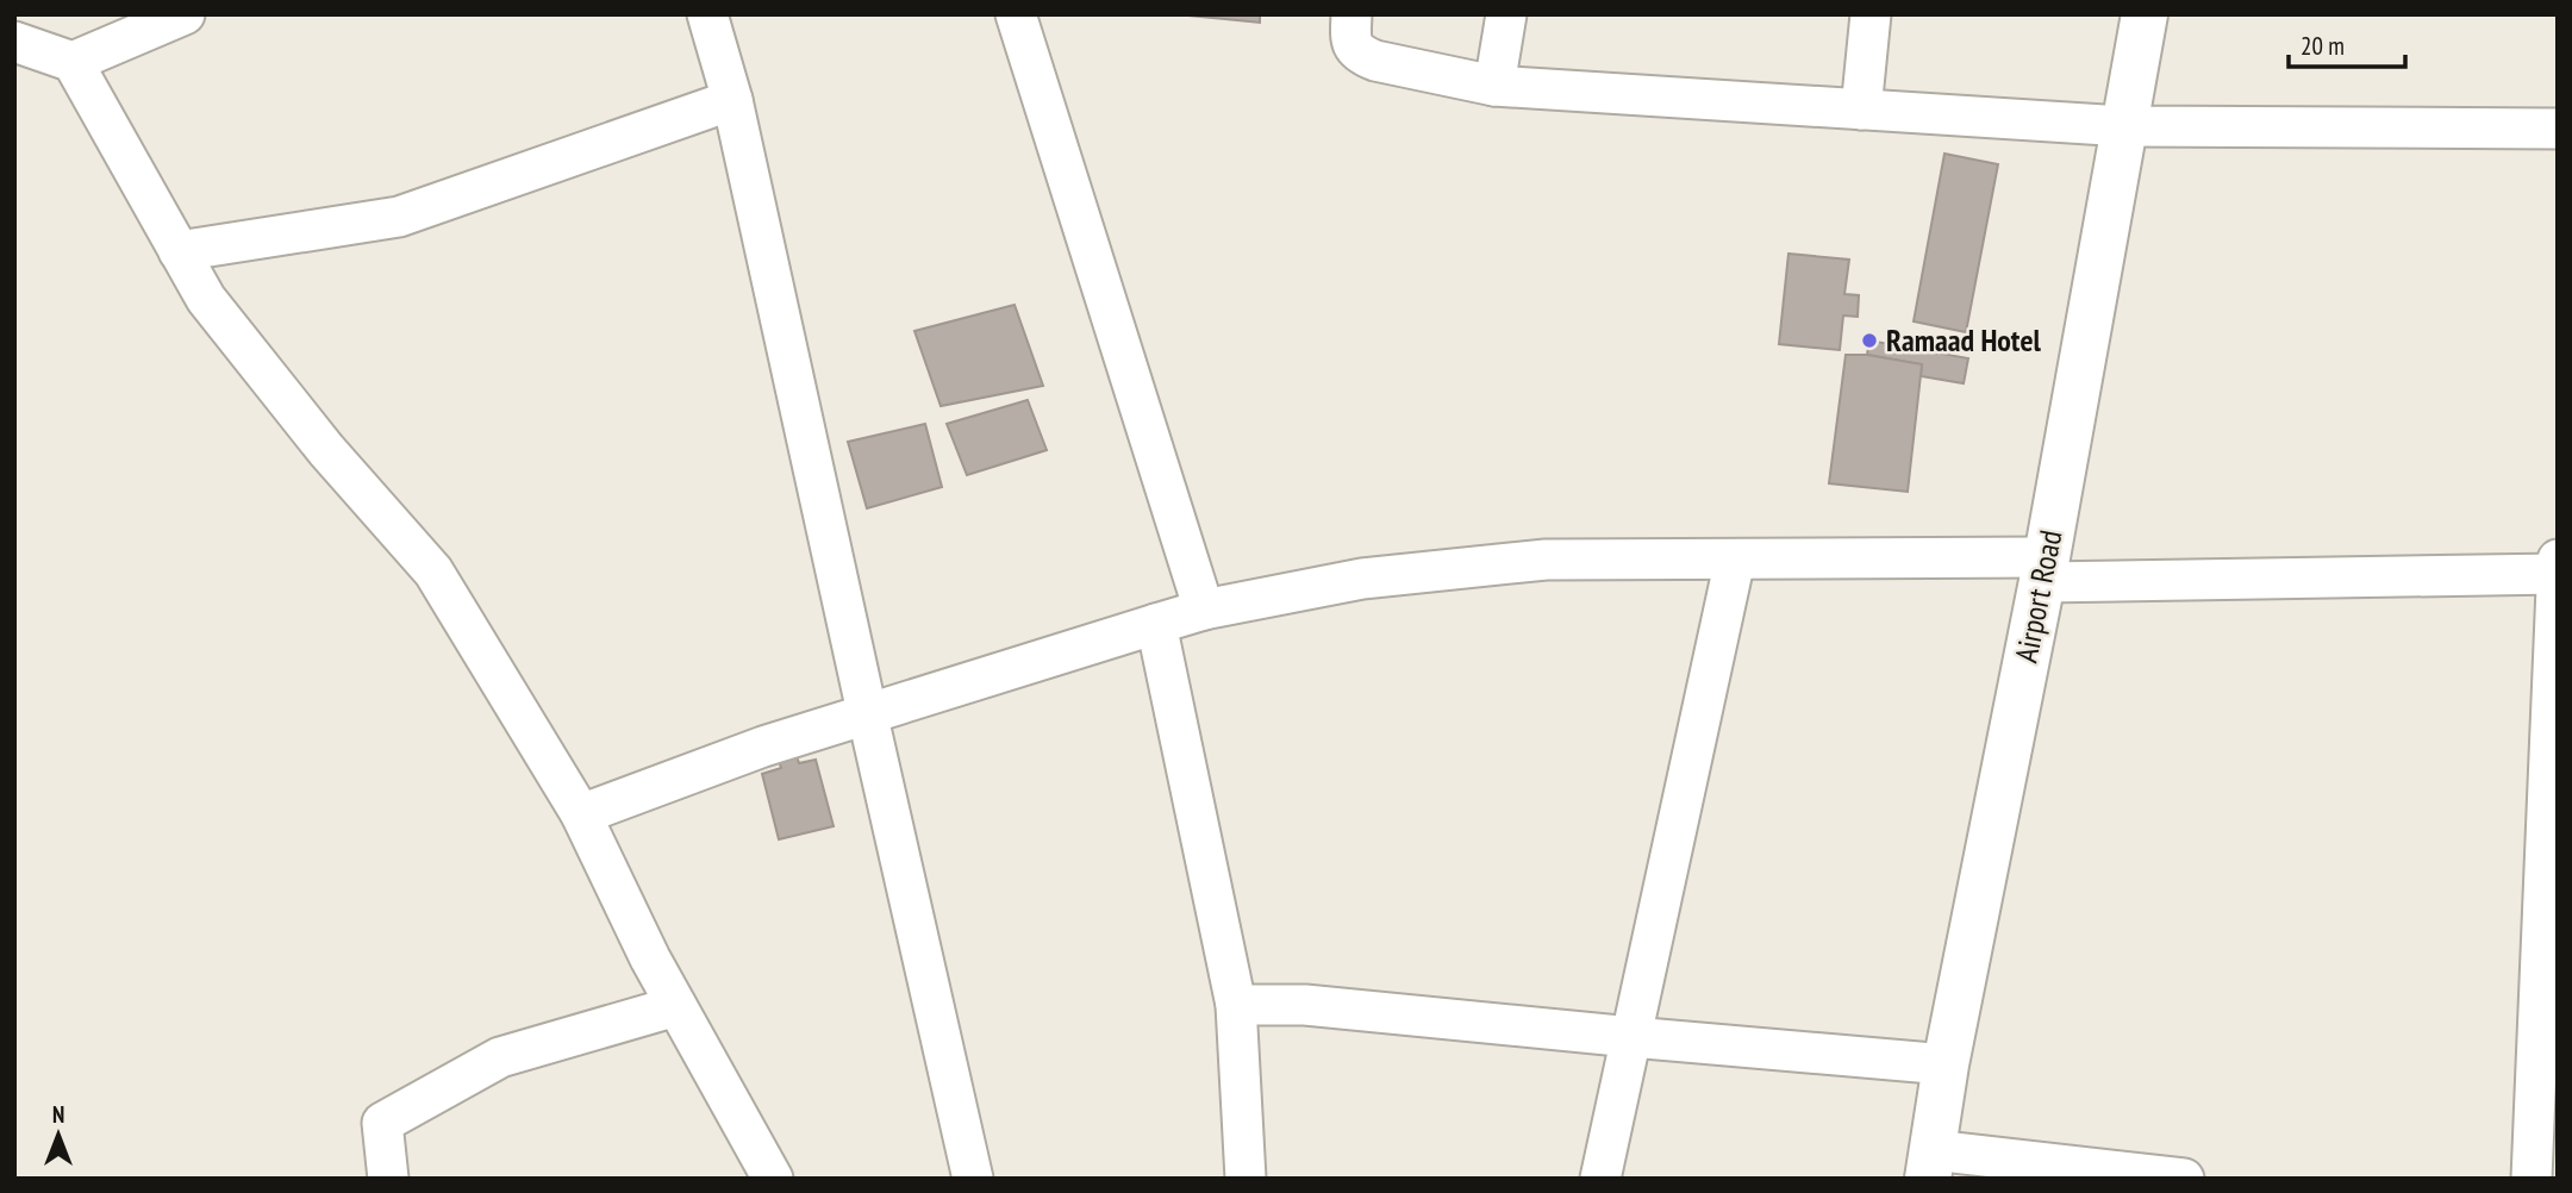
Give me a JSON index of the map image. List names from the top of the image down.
{
  "streets": {
    "main road": ["Airport Road"]
  },
  "places": ["Ramaad Hotel"],
  "scale_bar": "20 m",
  "north": "top"
}
